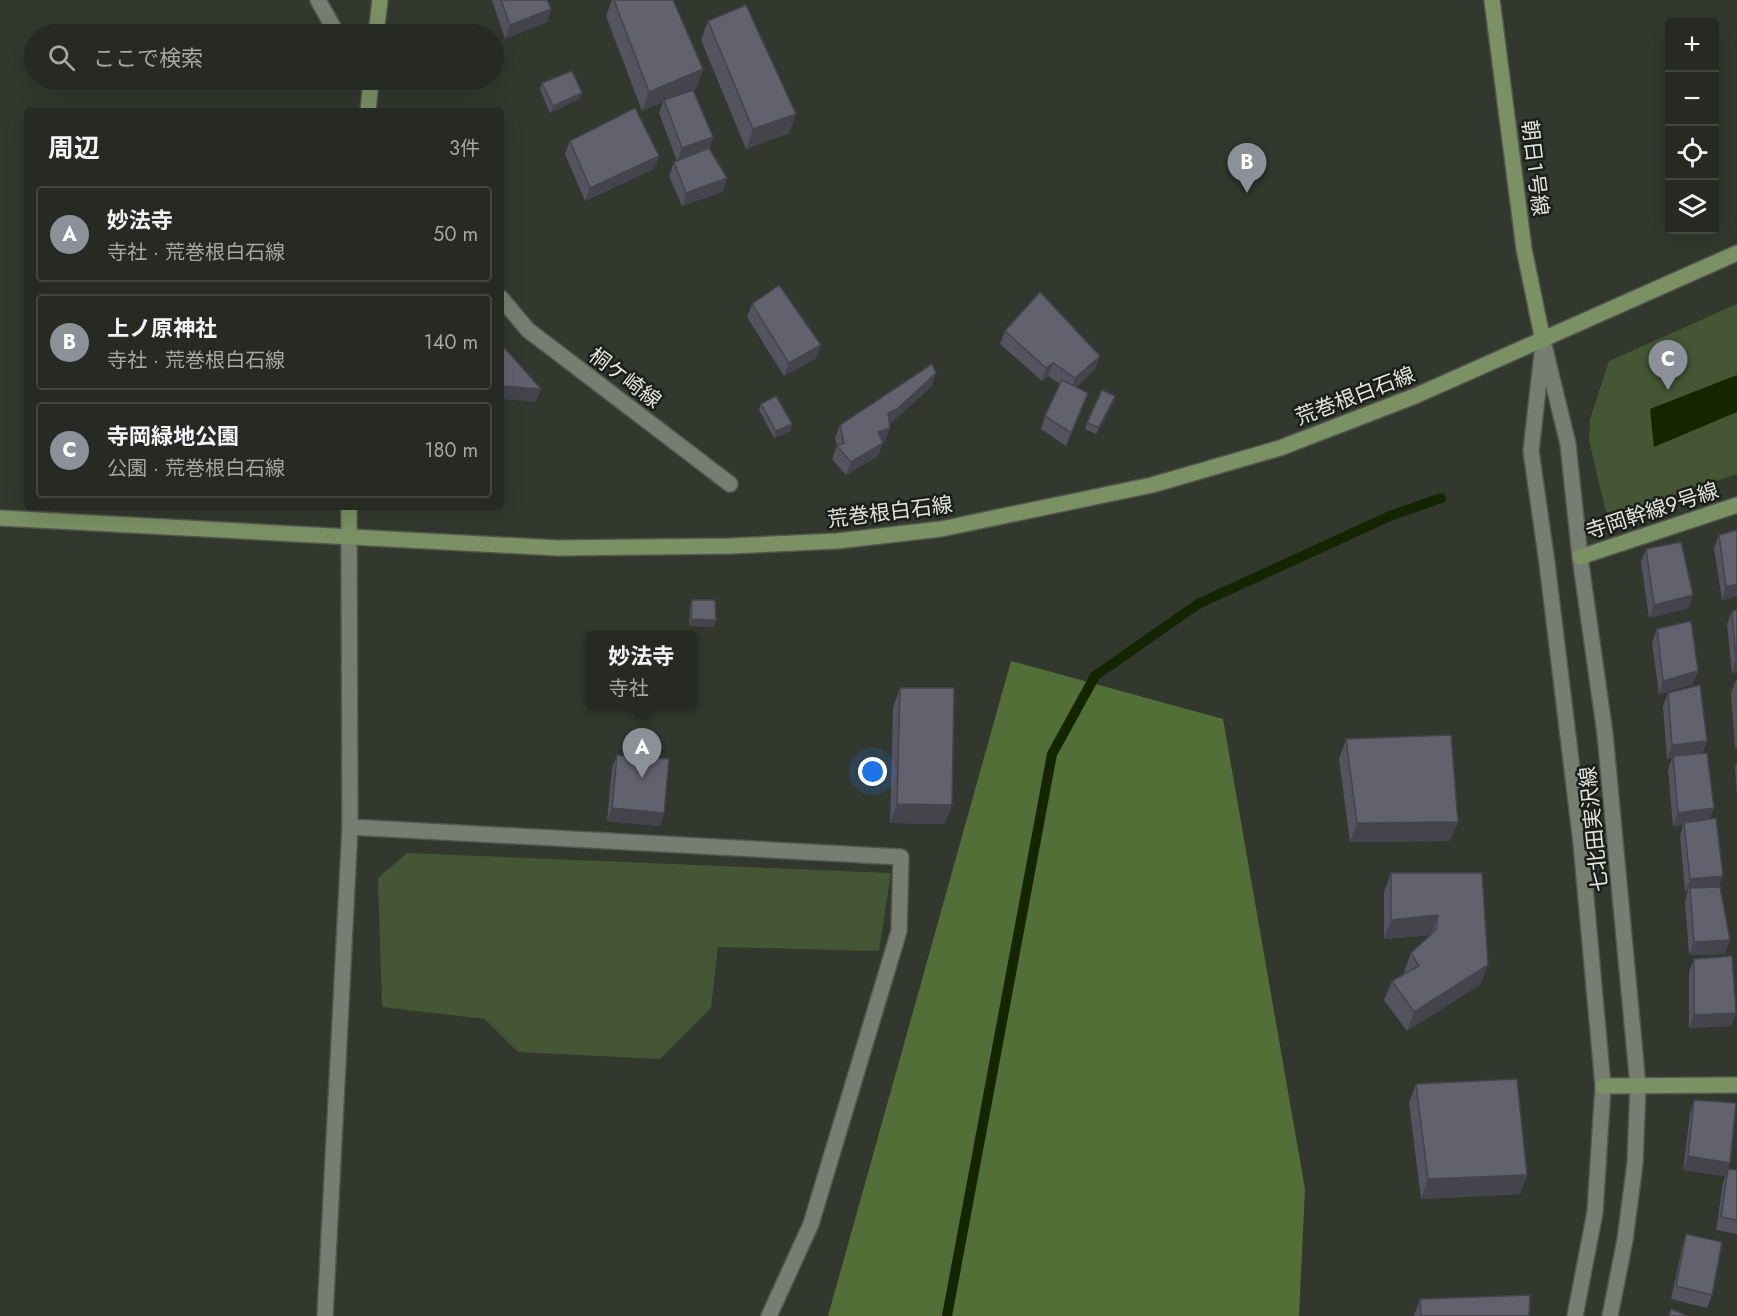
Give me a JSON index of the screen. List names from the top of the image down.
{
  "streets": {
    "street": [
      "朝日１号線",
      "桐ケ崎線",
      "荒巻根白石線",
      "寺岡幹線９号線",
      "七北田実沢線"
    ]
  },
  "crossings": [
    ["朝日１号線", "荒巻根白石線"],
    ["朝日１号線", "七北田実沢線"],
    ["荒巻根白石線", "七北田実沢線"],
    ["寺岡幹線９号線", "七北田実沢線"]
  ],
  "page": {
    "map_buttons": ["+", "−"],
    "search": "ここで検索",
    "heading": ["周辺", "3件"],
    "pins": ["B", "C", "A"],
    "list": [
      {
        "mark": "A",
        "name": "妙法寺",
        "note": "寺社 · 荒巻根白石線",
        "value": "50 m"
      },
      {
        "mark": "B",
        "name": "上ノ原神社",
        "note": "寺社 · 荒巻根白石線",
        "value": "140 m"
      },
      {
        "mark": "C",
        "name": "寺岡緑地公園",
        "note": "公園 · 荒巻根白石線",
        "value": "180 m"
      }
    ],
    "popup": ["妙法寺", "寺社"]
  }
}
